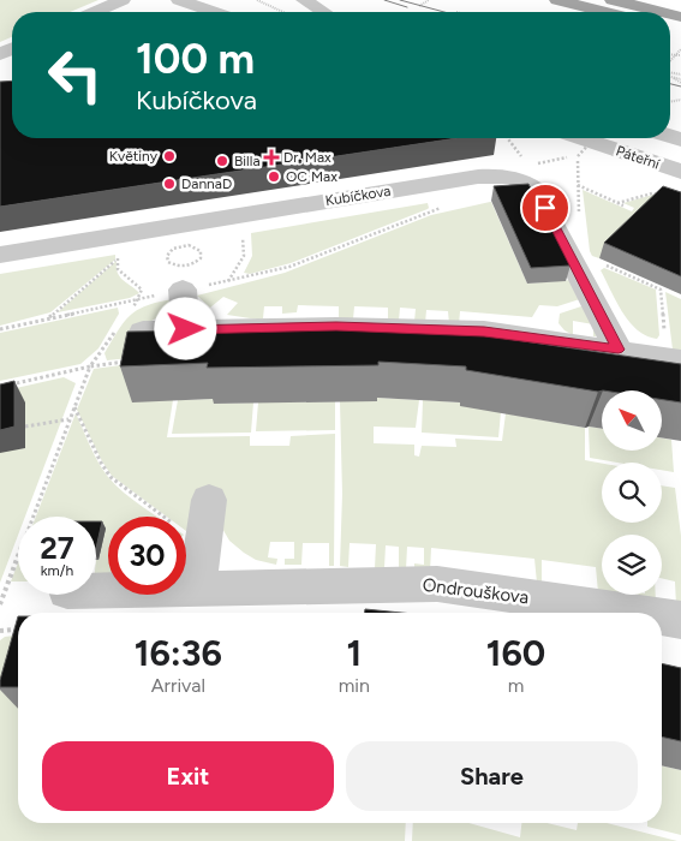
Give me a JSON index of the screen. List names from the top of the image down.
{
  "streets": {
    "street": ["Páteřní", "Kubíčkova", "Ondrouškova"]
  },
  "places": {
    "other": [
      "Květiny",
      "Billa",
      "OC Max",
      "DannaD"
    ],
    "health": ["Dr. Max"]
  },
  "north": "top left",
  "page": {
    "turn": ["100 m", "Kubíčkova"],
    "speed": "27 km/h",
    "limit": "30",
    "eta": [
      "16:36",
      "Arrival",
      "1",
      "min",
      "160",
      "m"
    ],
    "buttons": ["Exit", "Share"]
  }
}
